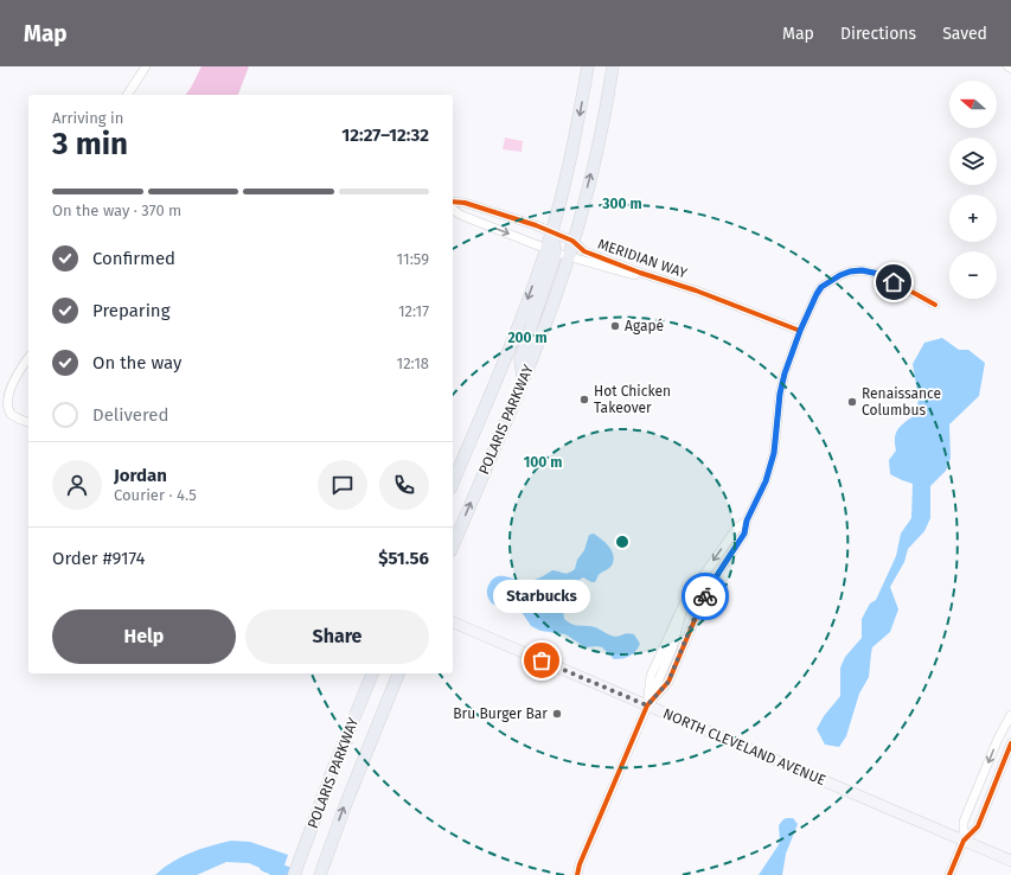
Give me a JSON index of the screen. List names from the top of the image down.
{
  "streets": {
    "main road": ["POLARIS PARKWAY", "NORTH CLEVELAND AVENUE"],
    "street": ["MERIDIAN WAY"]
  },
  "crossings": [
    ["MERIDIAN WAY", "POLARIS PARKWAY"]
  ],
  "places": [
    "Agapé",
    "Hot Chicken Takeover",
    "Renaissance Columbus",
    "Starbucks",
    "Bru Burger Bar"
  ],
  "north": "left",
  "page": {
    "header": "Map",
    "nav": ["Map", "Directions", "Saved"],
    "map_buttons": ["+", "−"],
    "heading": ["3 min", "Arriving in", "12:27–12:32"],
    "panel": [
      "Jordan",
      "Courier · 4.5",
      "Order #9174",
      "$51.56"
    ],
    "bar": "On the way · 370 m",
    "list": [
      ["Confirmed", "11:59"],
      ["Preparing", "12:17"],
      ["On the way", "12:18"],
      "Delivered"
    ],
    "bubble": "Starbucks",
    "buttons": ["Help", "Share"]
  },
  "rings": ["300 m", "200 m", "100 m"]
}
